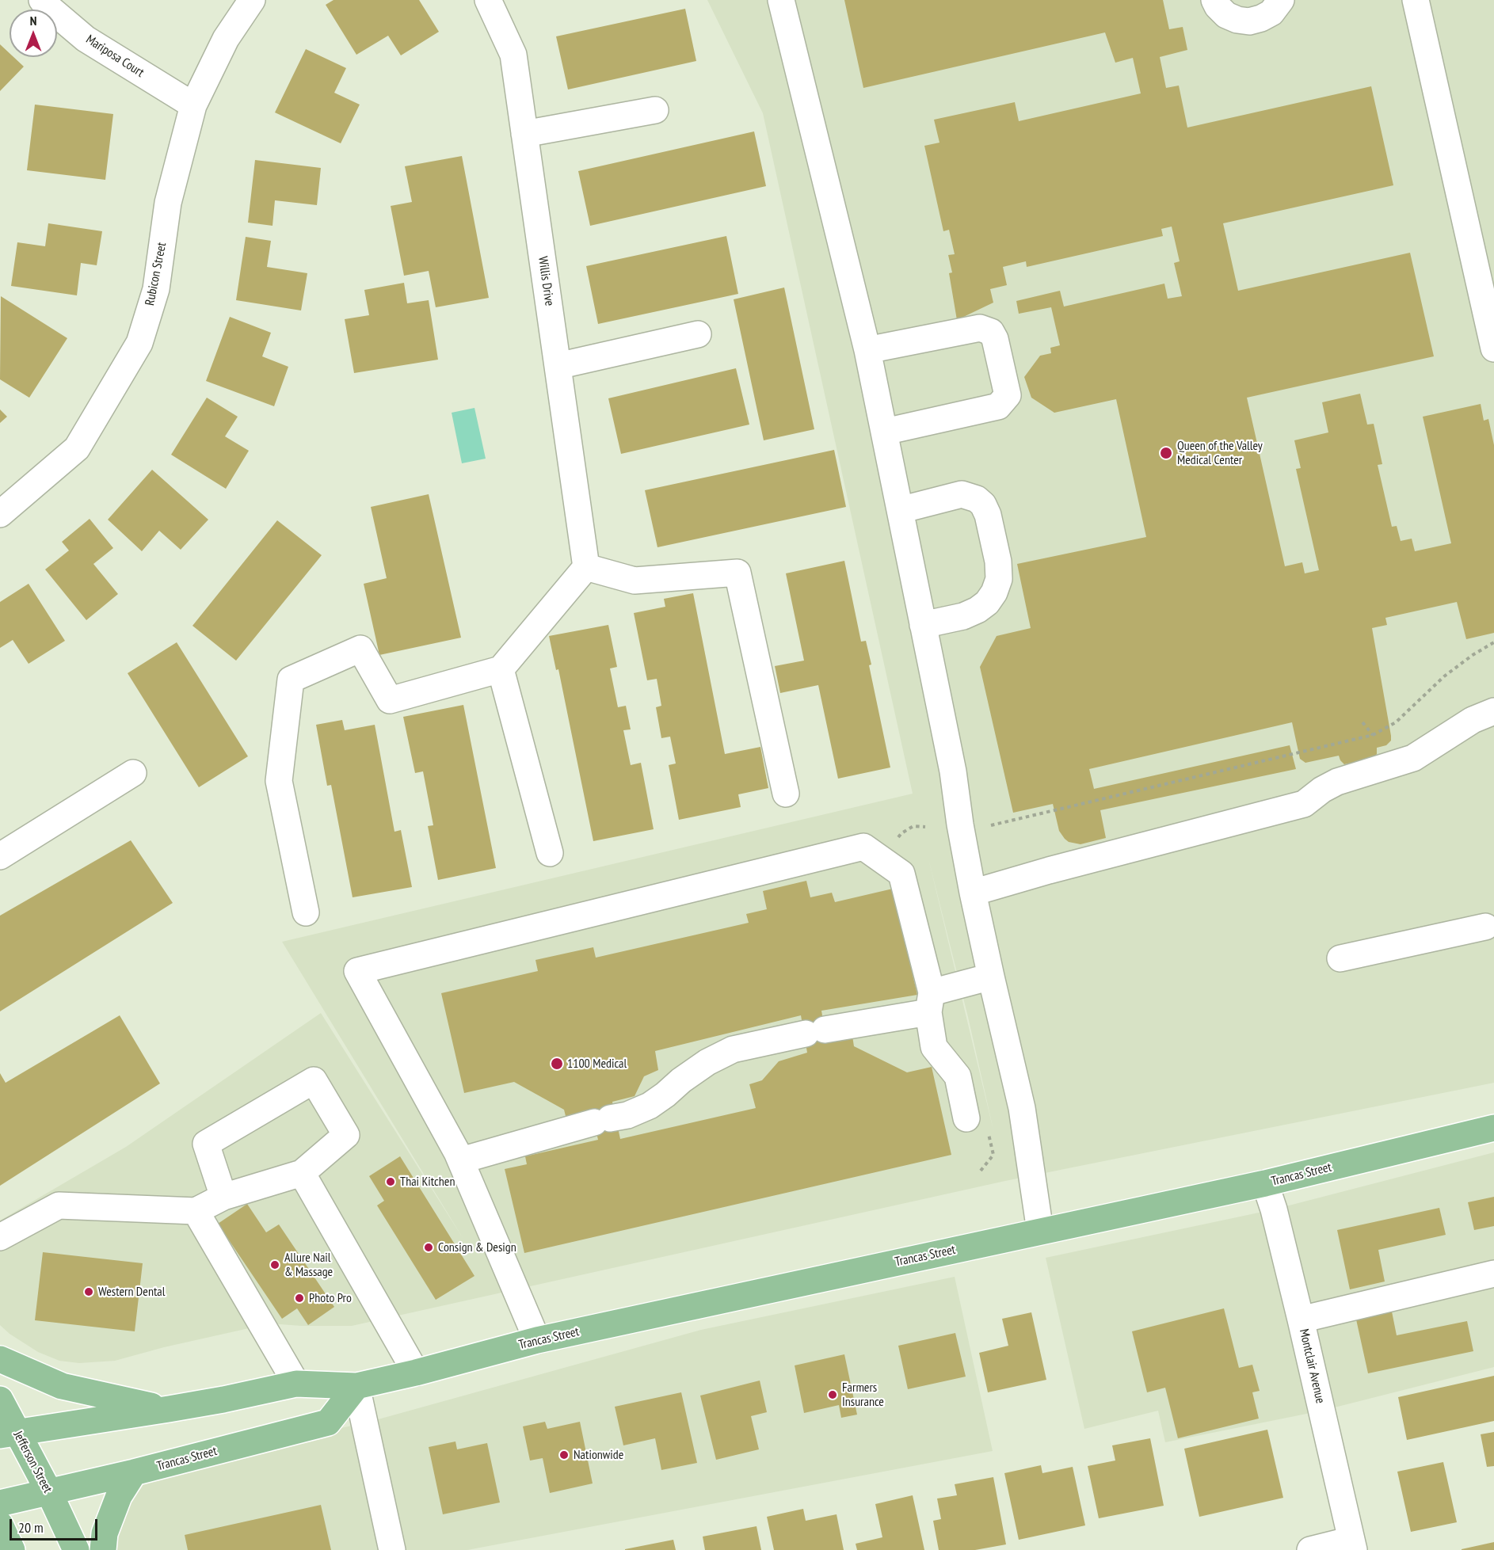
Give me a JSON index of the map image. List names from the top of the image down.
{
  "streets": {
    "main road": ["Trancas Street", "Jefferson Street"],
    "street": [
      "Mariposa Court",
      "Rubicon Street",
      "Willis Drive",
      "Montclair Avenue"
    ]
  },
  "crossings": [
    ["Mariposa Court", "Rubicon Street"],
    ["Trancas Street", "Montclair Avenue"],
    ["Trancas Street", "Jefferson Street"]
  ],
  "places": [
    "Queen of the Valley Medical Center",
    "1100 Medical",
    "Thai Kitchen",
    "Consign & Design",
    "Allure Nail & Massage",
    "Western Dental",
    "Photo Pro",
    "Farmers Insurance",
    "Nationwide"
  ],
  "scale_bar": "20 m",
  "north": "top"
}
